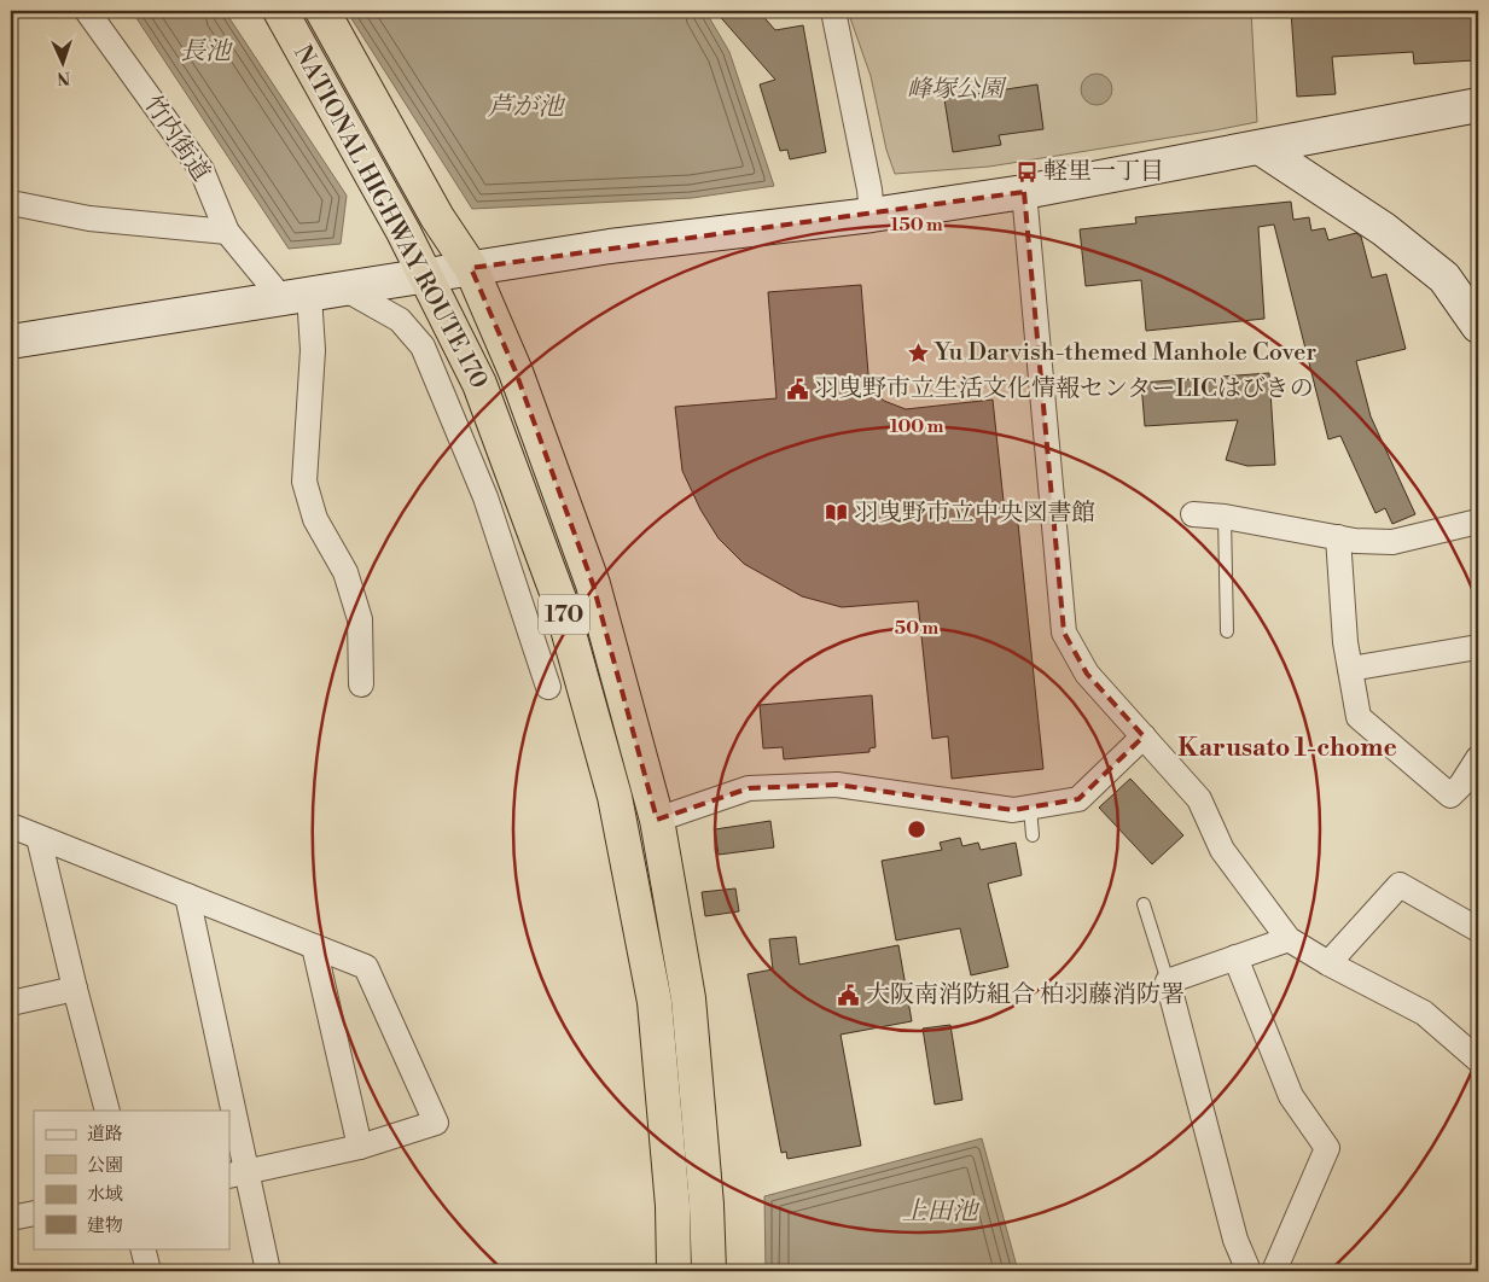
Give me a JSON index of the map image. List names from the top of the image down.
{
  "streets": {
    "highway": ["NATIONAL HIGHWAY ROUTE 170", "170"],
    "street": ["竹内街道"]
  },
  "districts": ["Karusato 1-chome"],
  "water": ["長池", "芦が池", "上田池"],
  "parks": ["峰塚公園"],
  "places": {
    "bus stop": ["軽里一丁目"],
    "place": ["Yu Darvish-themed Manhole Cover"],
    "public building": ["羽曳野市立生活文化情報センターLICはびきの", "大阪南消防組合 柏羽藤消防署"],
    "library": ["羽曳野市立中央図書館"]
  },
  "legend": [
    "道路",
    "公園",
    "水域",
    "建物"
  ],
  "north": "bottom",
  "rings": ["150 m", "100 m", "50 m"]
}
